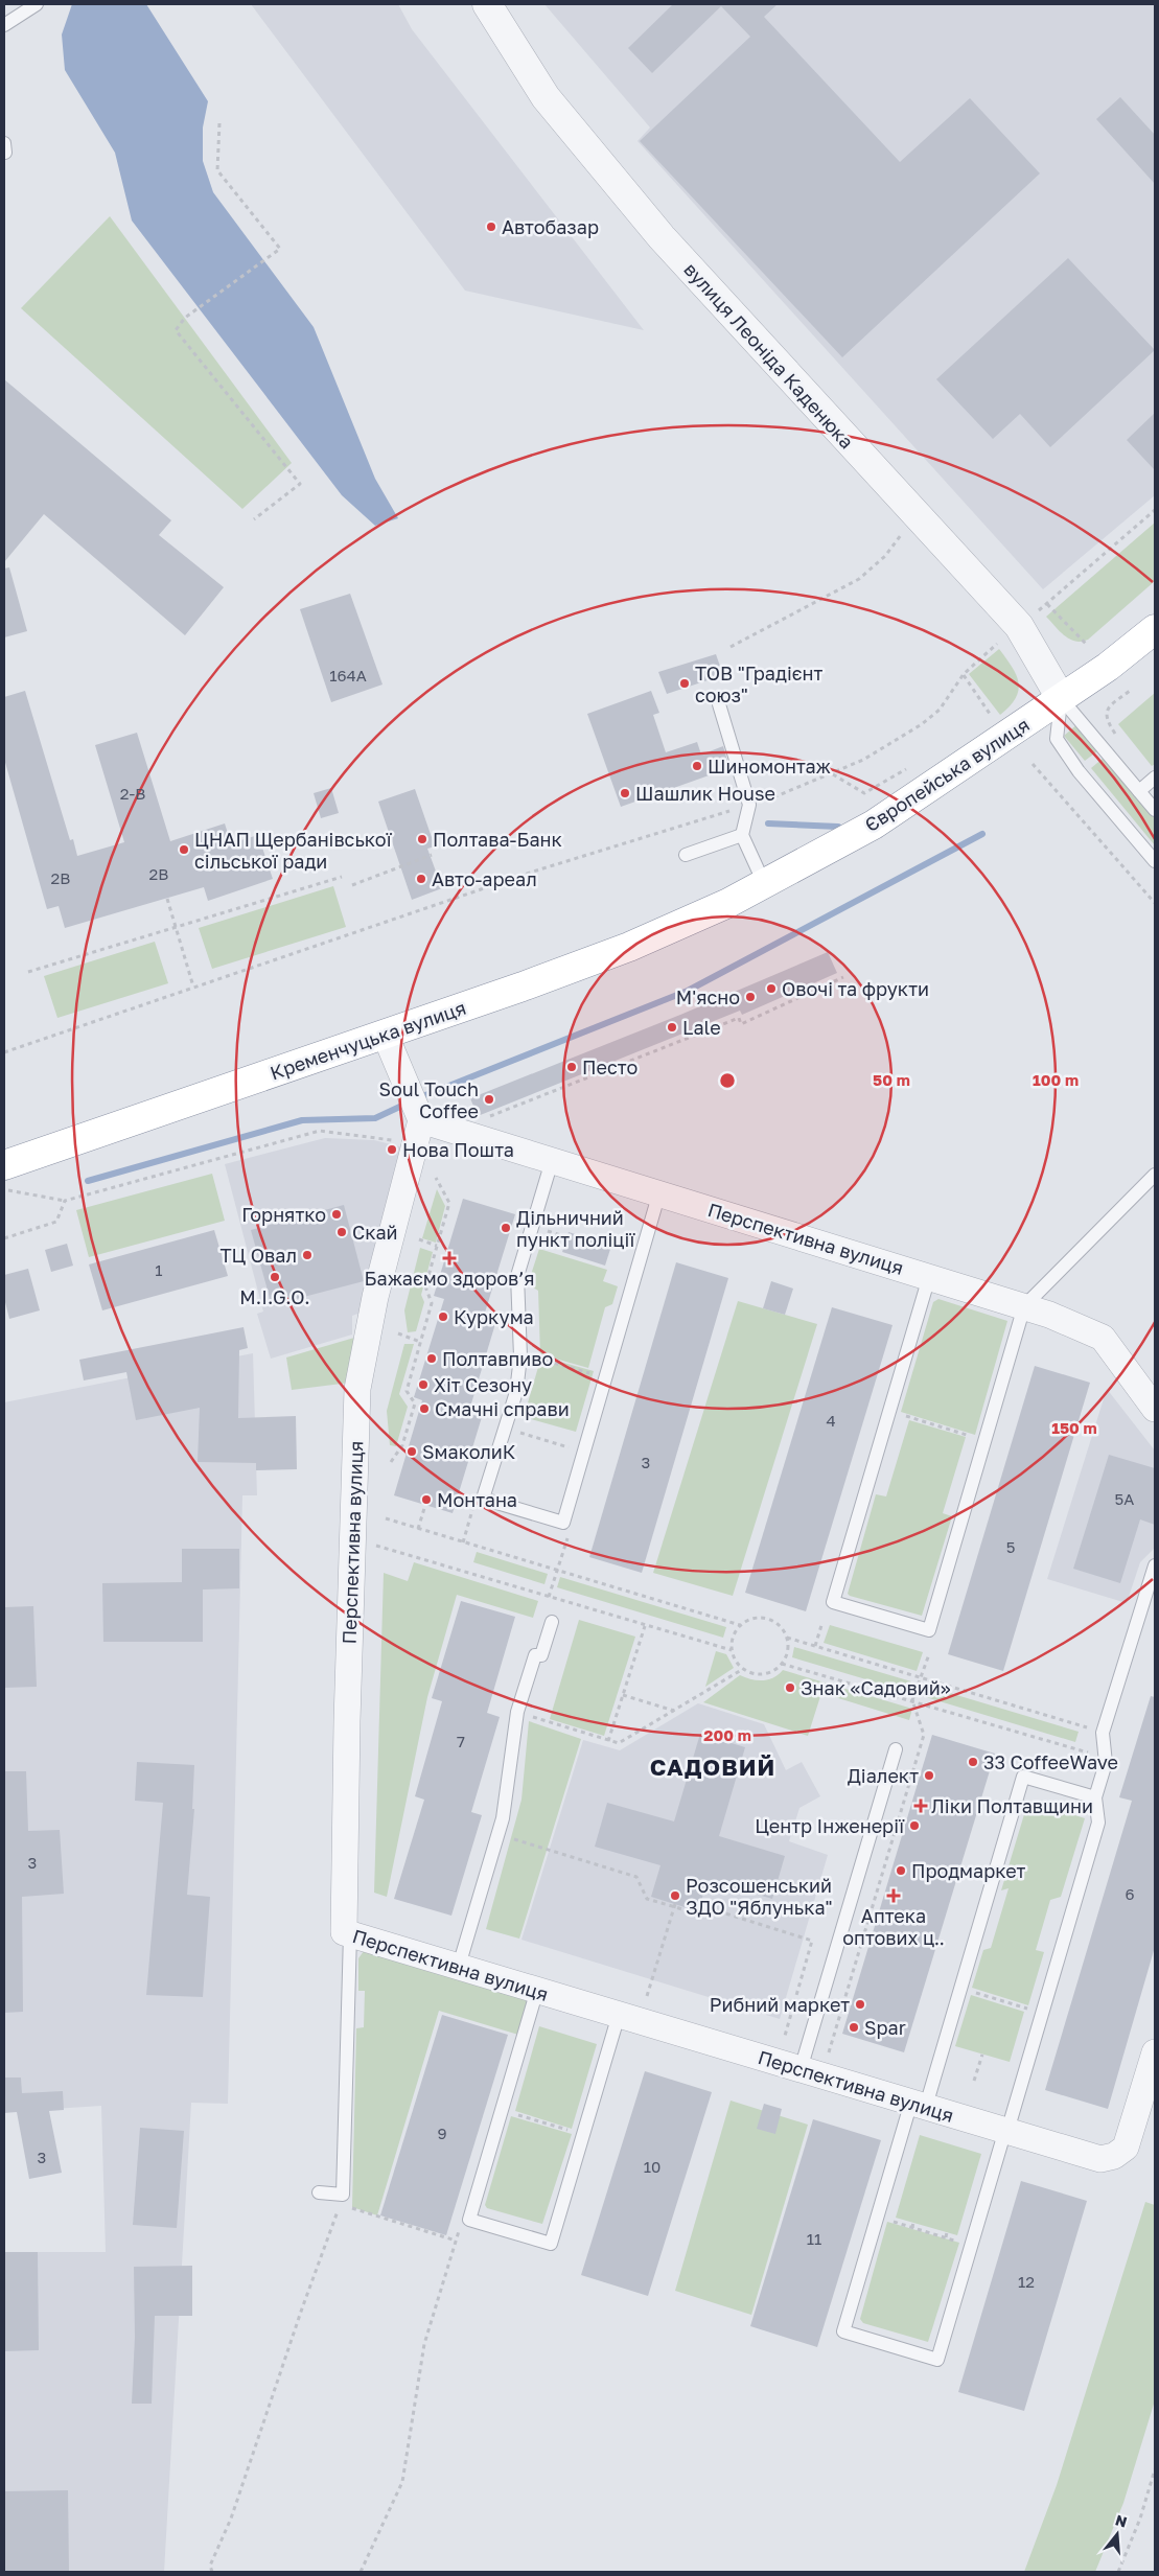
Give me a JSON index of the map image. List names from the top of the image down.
{
  "streets": {
    "highway": ["Європейська вулиця", "Кременчуцька вулиця"],
    "street": ["вулиця Леоніда Каденюка", "Перспективна вулиця"]
  },
  "crossings": [
    ["вулиця Леоніда Каденюка", "Європейська вулиця"],
    ["Європейська вулиця", "Кременчуцька вулиця"]
  ],
  "districts": ["САДОВИЙ"],
  "places": {
    "other": [
      "Автобазар",
      "ТОВ \"Градієнт союз\"",
      "Шиномонтаж",
      "Шашлик House",
      "Полтава-Банк",
      "ЦНАП Щербанівської сільської ради",
      "Авто-ареал",
      "Овочі та фрукти",
      "М'ясно",
      "Lale",
      "Песто",
      "Soul Touch Coffee",
      "Нова Пошта",
      "Горнятко",
      "Дільничний пункт поліції",
      "Скай",
      "ТЦ Овал",
      "M.I.G.O.",
      "Куркума",
      "Полтавпиво",
      "Хіт Сезону",
      "Смачні справи",
      "SмаколиК",
      "Монтана",
      "Знак «Садовий»",
      "33 CoffeeWave",
      "Діалект",
      "Центр Інженерії",
      "Продмаркет",
      "Розсошенський ЗДО \"Яблунька\"",
      "Рибний маркет",
      "Spar"
    ],
    "health": ["Бажаємо здоровʼя", "Ліки Полтавщини", "Аптека оптових ц‥"]
  },
  "house_numbers": [
    "164А",
    "2-В",
    "2В",
    "2В",
    "1",
    "4",
    "3",
    "5А",
    "5",
    "7",
    "3",
    "6",
    "9",
    "3",
    "10",
    "11",
    "12"
  ],
  "north": "top",
  "rings": [
    "50 m",
    "100 m",
    "150 m",
    "200 m"
  ]
}
